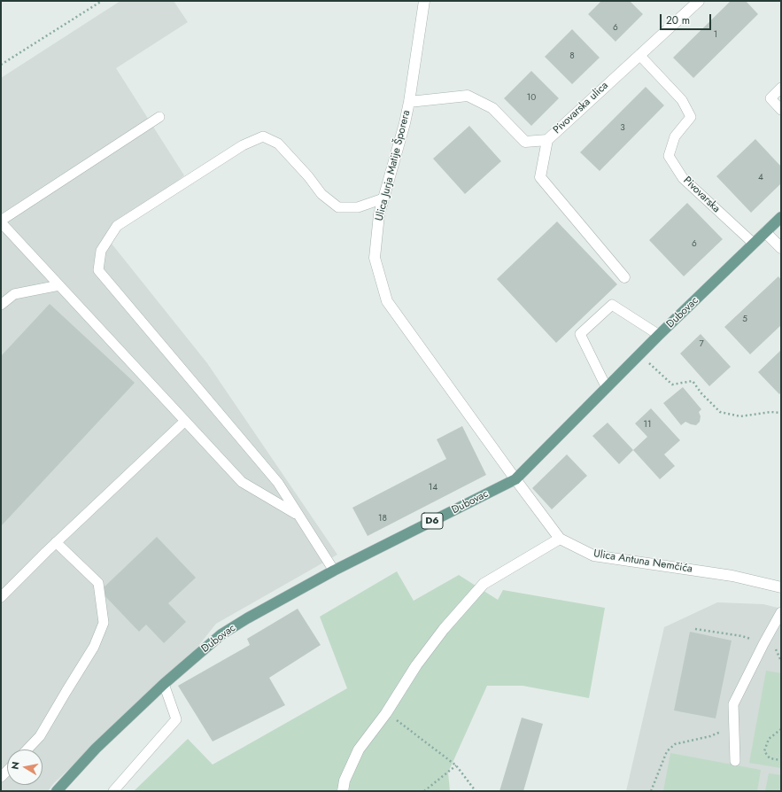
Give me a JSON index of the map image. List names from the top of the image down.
{
  "streets": {
    "main road": ["Dubovac", "D6"],
    "street": ["Pivovarska ulica", "Ulica Jurja Matije Šporera", "Ulica Antuna Nemčića"],
    "lane": ["Pivovarska"]
  },
  "crossings": [
    ["Pivovarska ulica", "Ulica Jurja Matije Šporera"],
    ["Pivovarska ulica", "Pivovarska"],
    ["Ulica Jurja Matije Šporera", "Dubovac"],
    ["Ulica Jurja Matije Šporera", "Ulica Antuna Nemčića"],
    ["Pivovarska", "Dubovac"],
    ["Dubovac", "Ulica Antuna Nemčića"]
  ],
  "house_numbers": [
    "6",
    "1",
    "8",
    "10",
    "3",
    "4",
    "6",
    "5",
    "7",
    "11",
    "14",
    "18"
  ],
  "scale_bar": "20 m",
  "north": "left"
}
